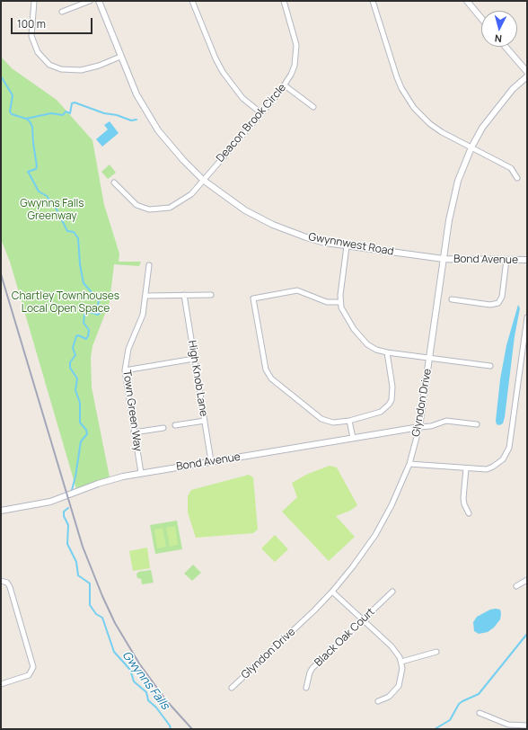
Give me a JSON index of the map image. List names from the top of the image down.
{
  "streets": {
    "street": [
      "Deacon Brook Circle",
      "Gwynnwest Road",
      "Bond Avenue",
      "High Knob Lane",
      "Glyndon Drive",
      "Town Green Way",
      "Black Oak Court"
    ]
  },
  "crossings": [
    ["Deacon Brook Circle", "Gwynnwest Road"],
    ["Gwynnwest Road", "Bond Avenue"],
    ["Gwynnwest Road", "Glyndon Drive"],
    ["Bond Avenue", "High Knob Lane"],
    ["Bond Avenue", "Glyndon Drive"],
    ["Bond Avenue", "Town Green Way"]
  ],
  "water": ["Gwynns Falls"],
  "parks": ["Gwynns Falls Greenway", "Chartley Townhouses Local Open Space"],
  "scale_bar": "100 m",
  "north": "bottom"
}
